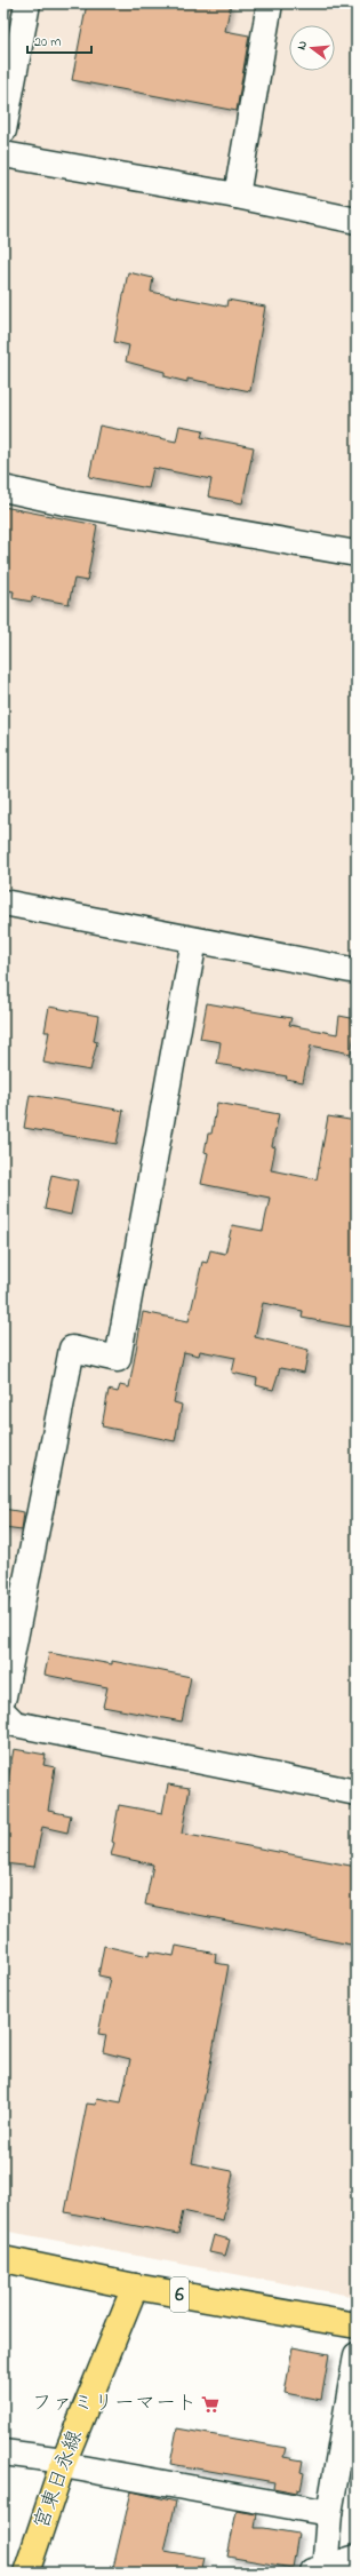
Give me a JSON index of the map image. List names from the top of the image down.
{
  "streets": {
    "main road": ["6", "宮東日永線"]
  },
  "crossings": [
    ["6", "宮東日永線"]
  ],
  "places": {
    "supermarket": ["ファミリーマート"]
  },
  "scale_bar": "20 m",
  "north": "left"
}
